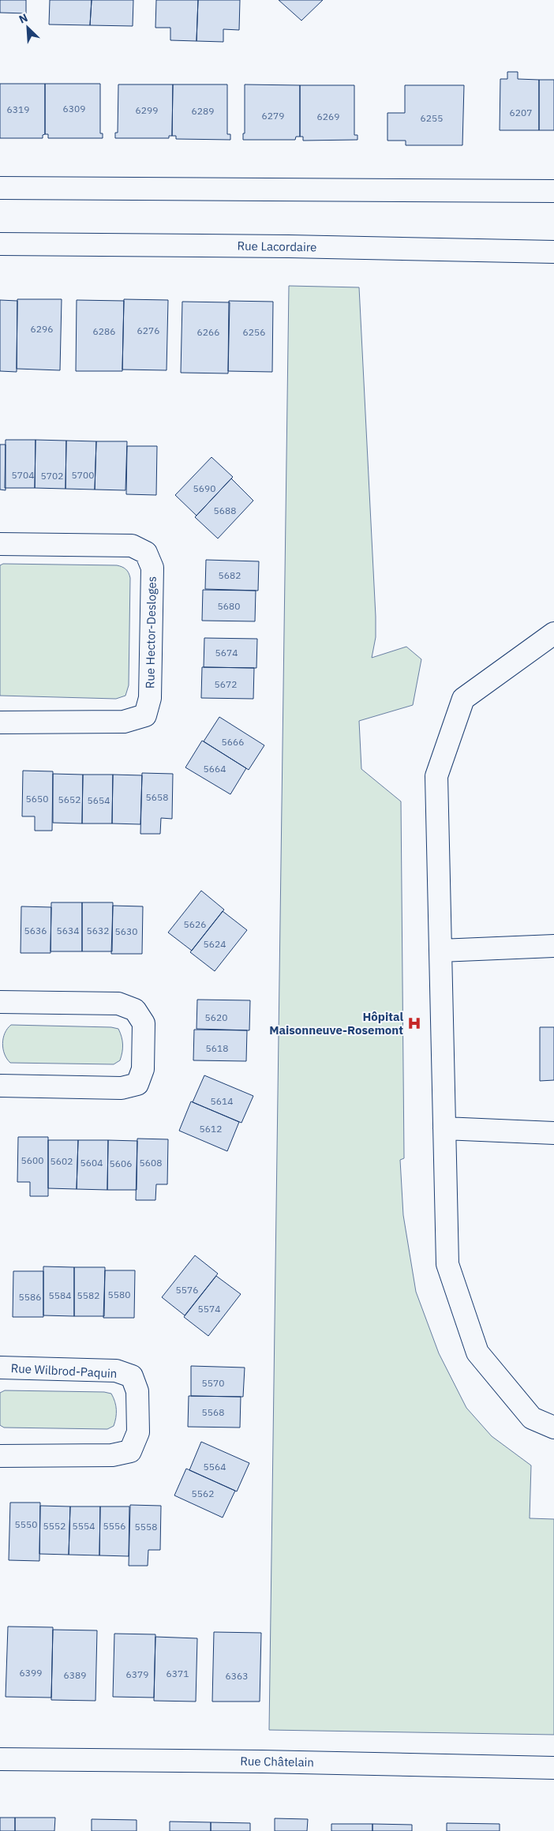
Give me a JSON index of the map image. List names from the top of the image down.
{
  "streets": {
    "street": [
      "Rue Lacordaire",
      "Rue Hector-Desloges",
      "Rue Wilbrod-Paquin",
      "Rue Châtelain"
    ]
  },
  "places": {
    "hospital": ["Hôpital Maisonneuve-Rosemont"]
  },
  "house_numbers": [
    "6309",
    "6319",
    "6299",
    "6289",
    "6207",
    "6279",
    "6269",
    "6255",
    "6296",
    "6276",
    "6286",
    "6266",
    "6256",
    "5704",
    "5700",
    "5702",
    "5690",
    "5688",
    "5682",
    "5680",
    "5674",
    "5672",
    "5666",
    "5664",
    "5658",
    "5650",
    "5652",
    "5654",
    "5626",
    "5636",
    "5634",
    "5632",
    "5630",
    "5624",
    "5620",
    "5618",
    "5614",
    "5612",
    "5600",
    "5602",
    "5604",
    "5608",
    "5606",
    "5576",
    "5580",
    "5584",
    "5582",
    "5586",
    "5574",
    "5570",
    "5568",
    "5564",
    "5562",
    "5550",
    "5552",
    "5554",
    "5556",
    "5558",
    "6399",
    "6371",
    "6379",
    "6389",
    "6363"
  ],
  "north": "top left"
}
